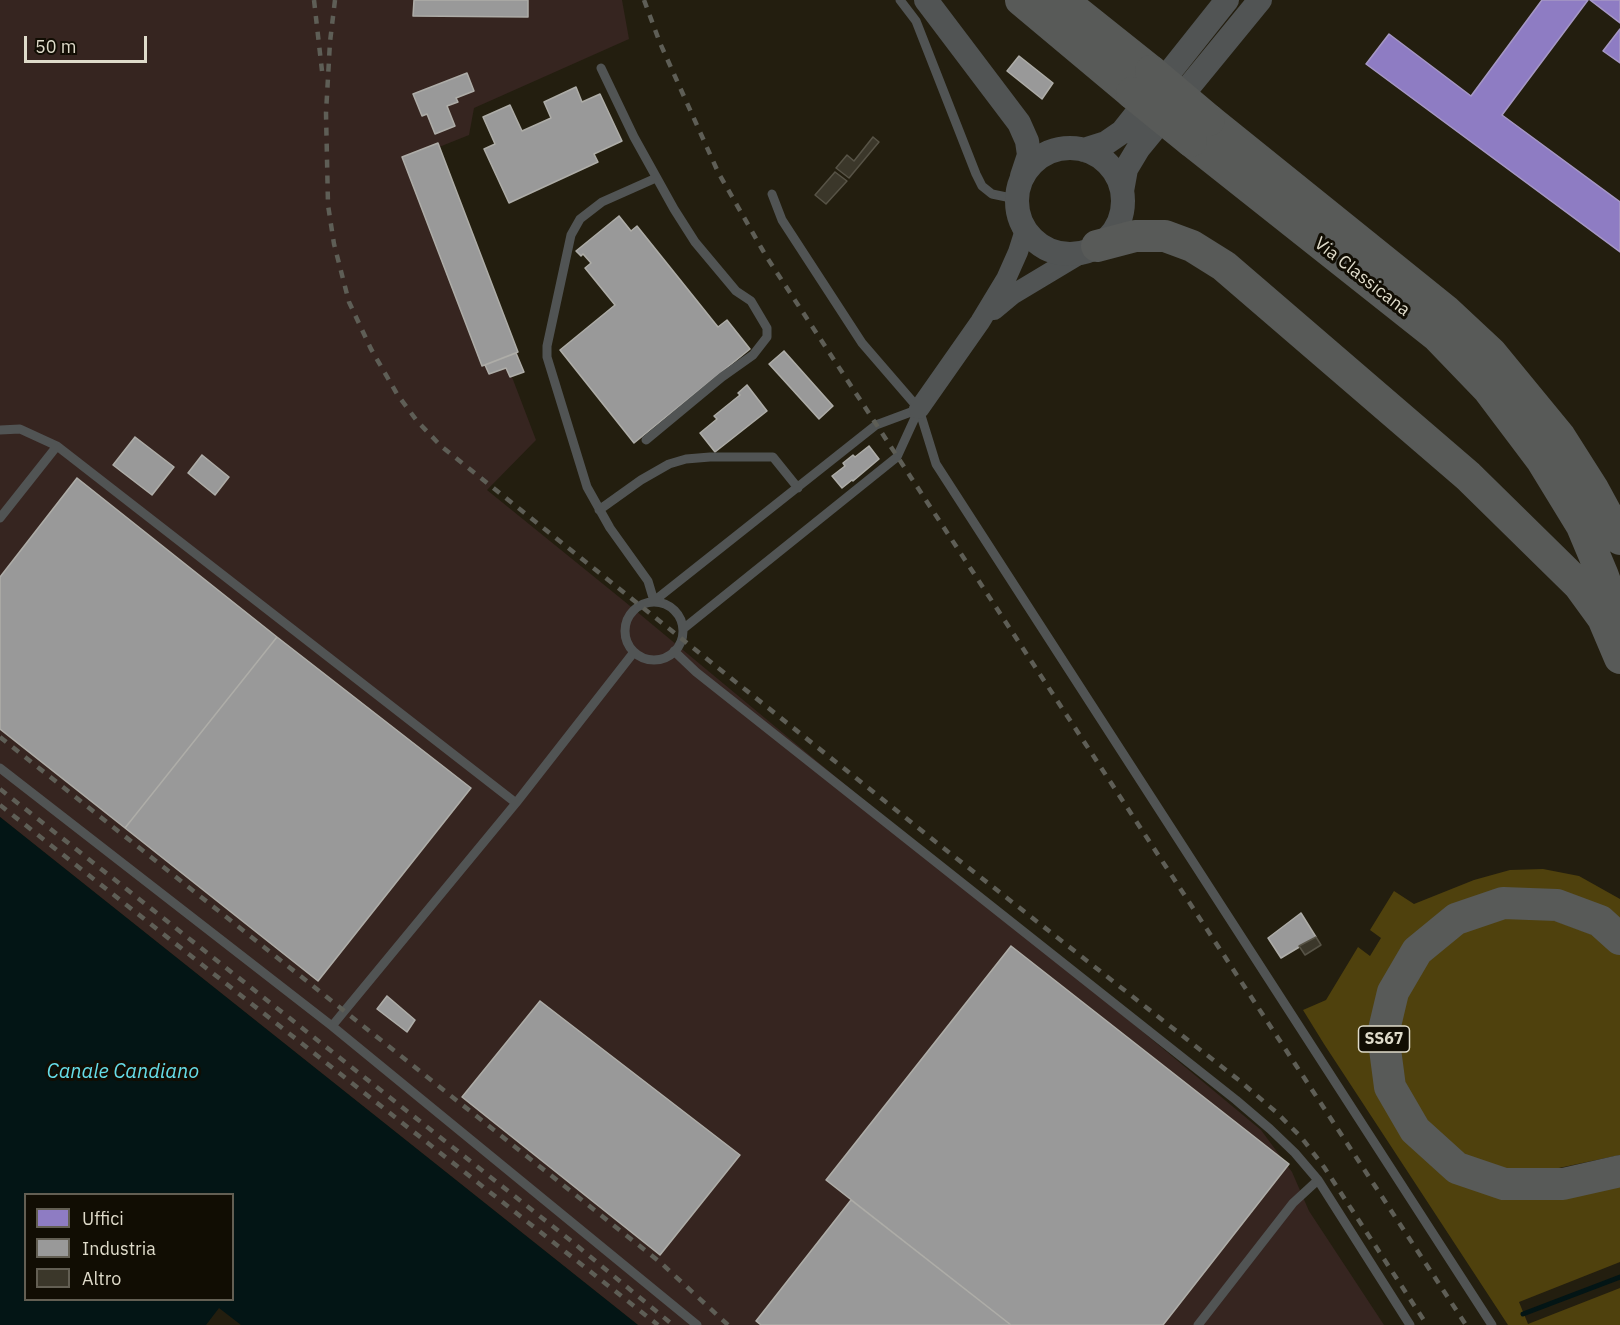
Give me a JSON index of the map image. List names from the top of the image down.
{
  "streets": {
    "highway": ["Via Classicana", "SS67"]
  },
  "water": ["Canale Candiano"],
  "legend": ["Uffici", "Industria", "Altro"],
  "scale_bar": "50 m"
}
